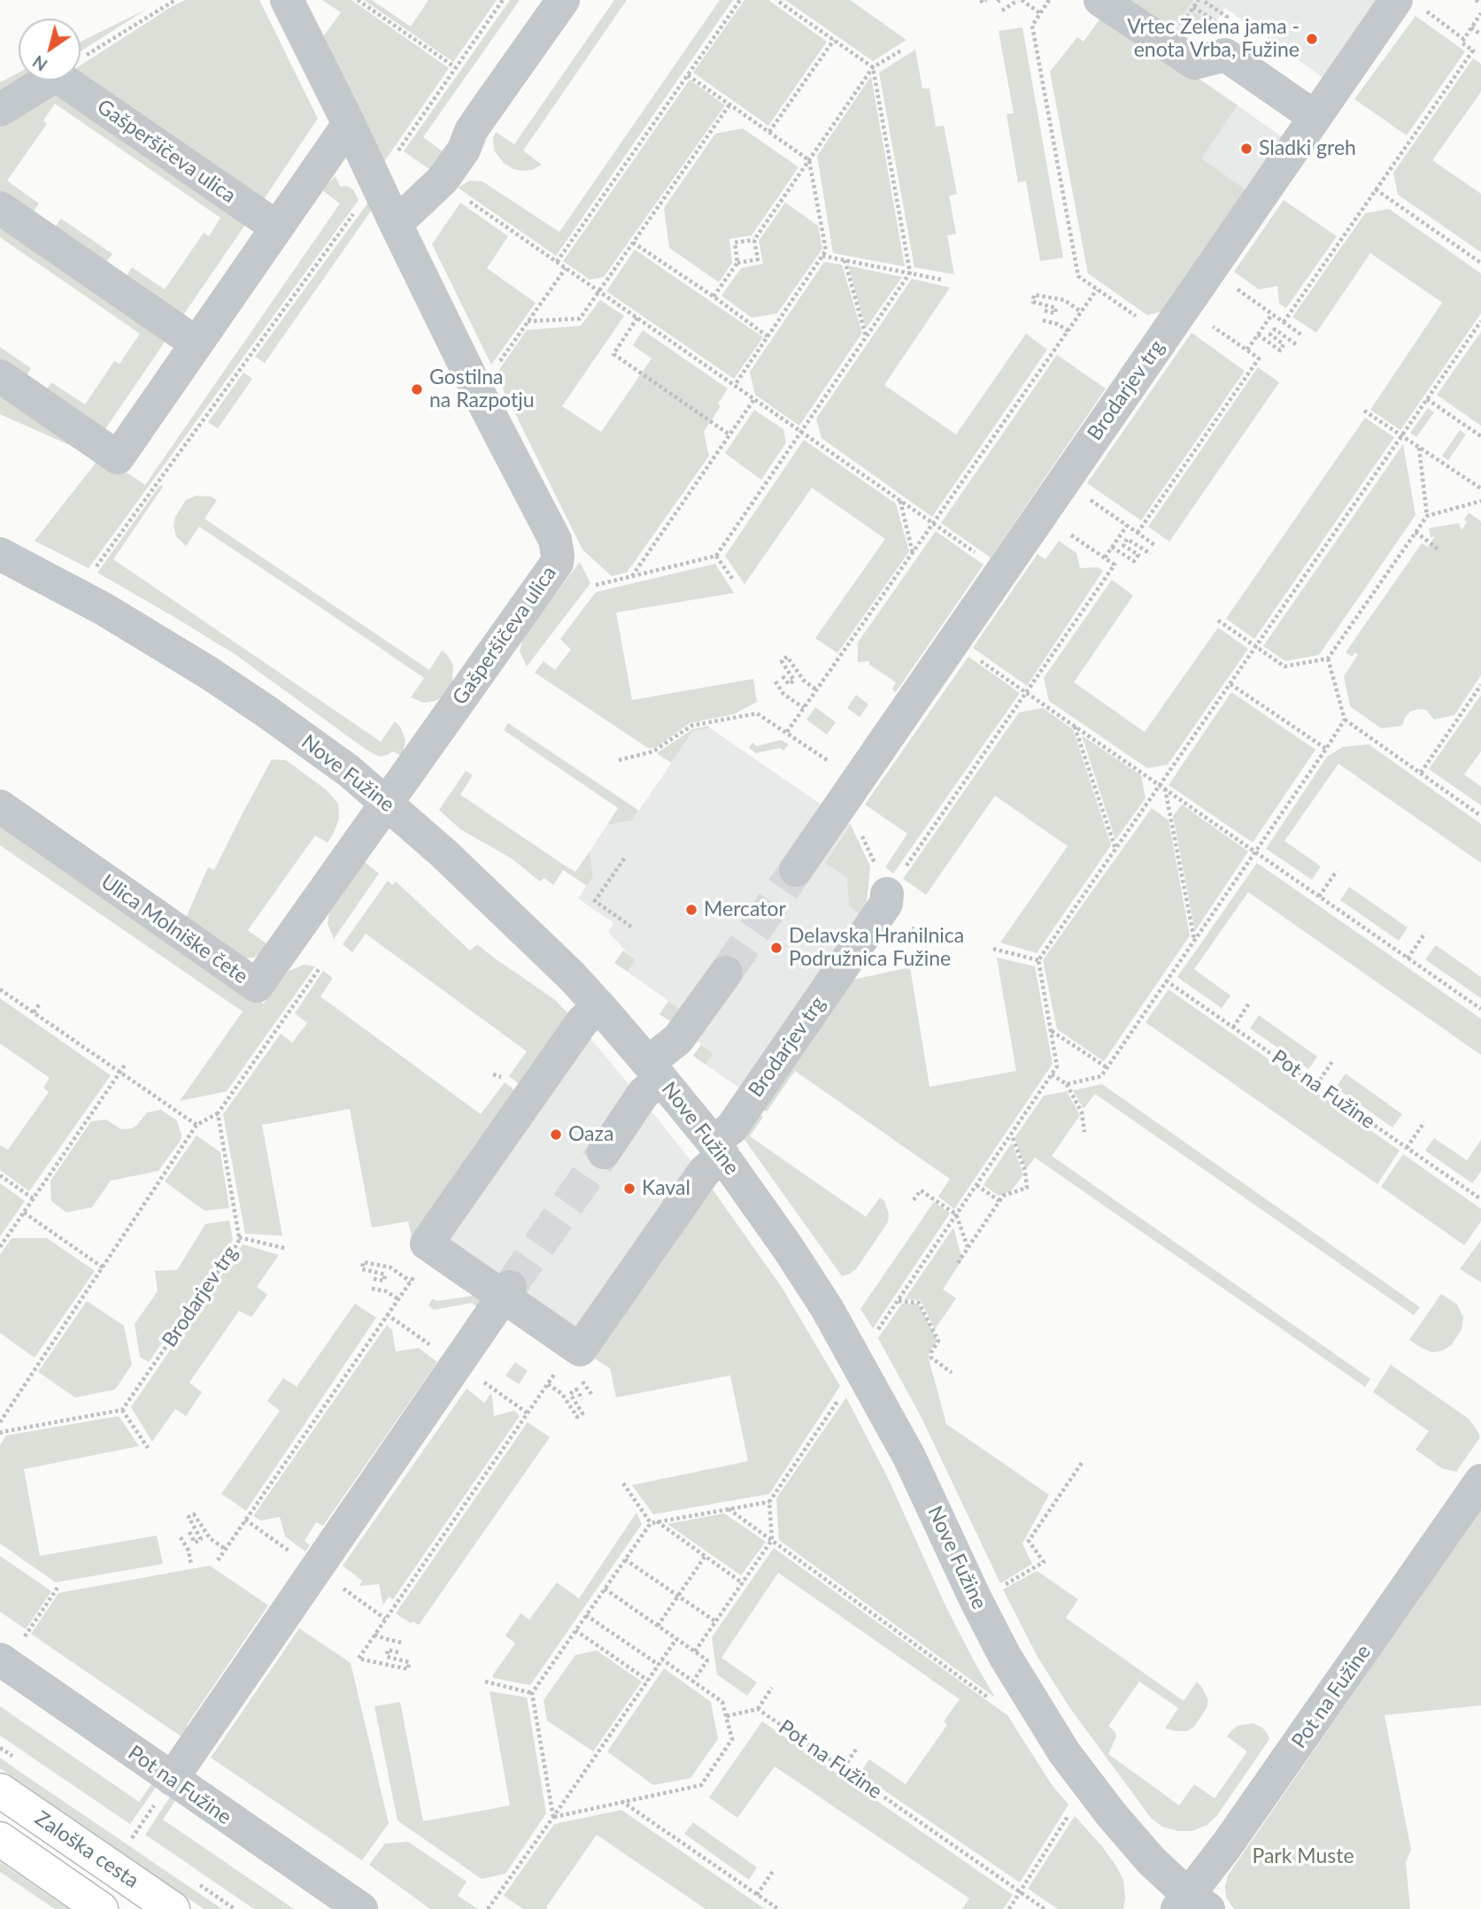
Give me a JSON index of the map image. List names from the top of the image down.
{
  "streets": {
    "main road": ["Zaloška cesta"],
    "street": [
      "Gašperšičeva ulica",
      "Brodarjev trg",
      "Nove Fužine",
      "Ulica Molniške čete",
      "Pot na Fužine"
    ]
  },
  "crossings": [
    ["Gašperšičeva ulica", "Nove Fužine"],
    ["Gašperšičeva ulica", "Ulica Molniške čete"],
    ["Brodarjev trg", "Nove Fužine"],
    ["Nove Fužine", "Ulica Molniške čete"],
    ["Nove Fužine", "Pot na Fužine"]
  ],
  "parks": ["Park Muste"],
  "places": [
    "Vrtec Zelena jama - enota Vrba, Fužine",
    "Sladki greh",
    "Gostilna na Razpotju",
    "Mercator",
    "Delavska Hranilnica Podružnica Fužine",
    "Oaza",
    "Kaval"
  ],
  "north": "bottom left"
}
